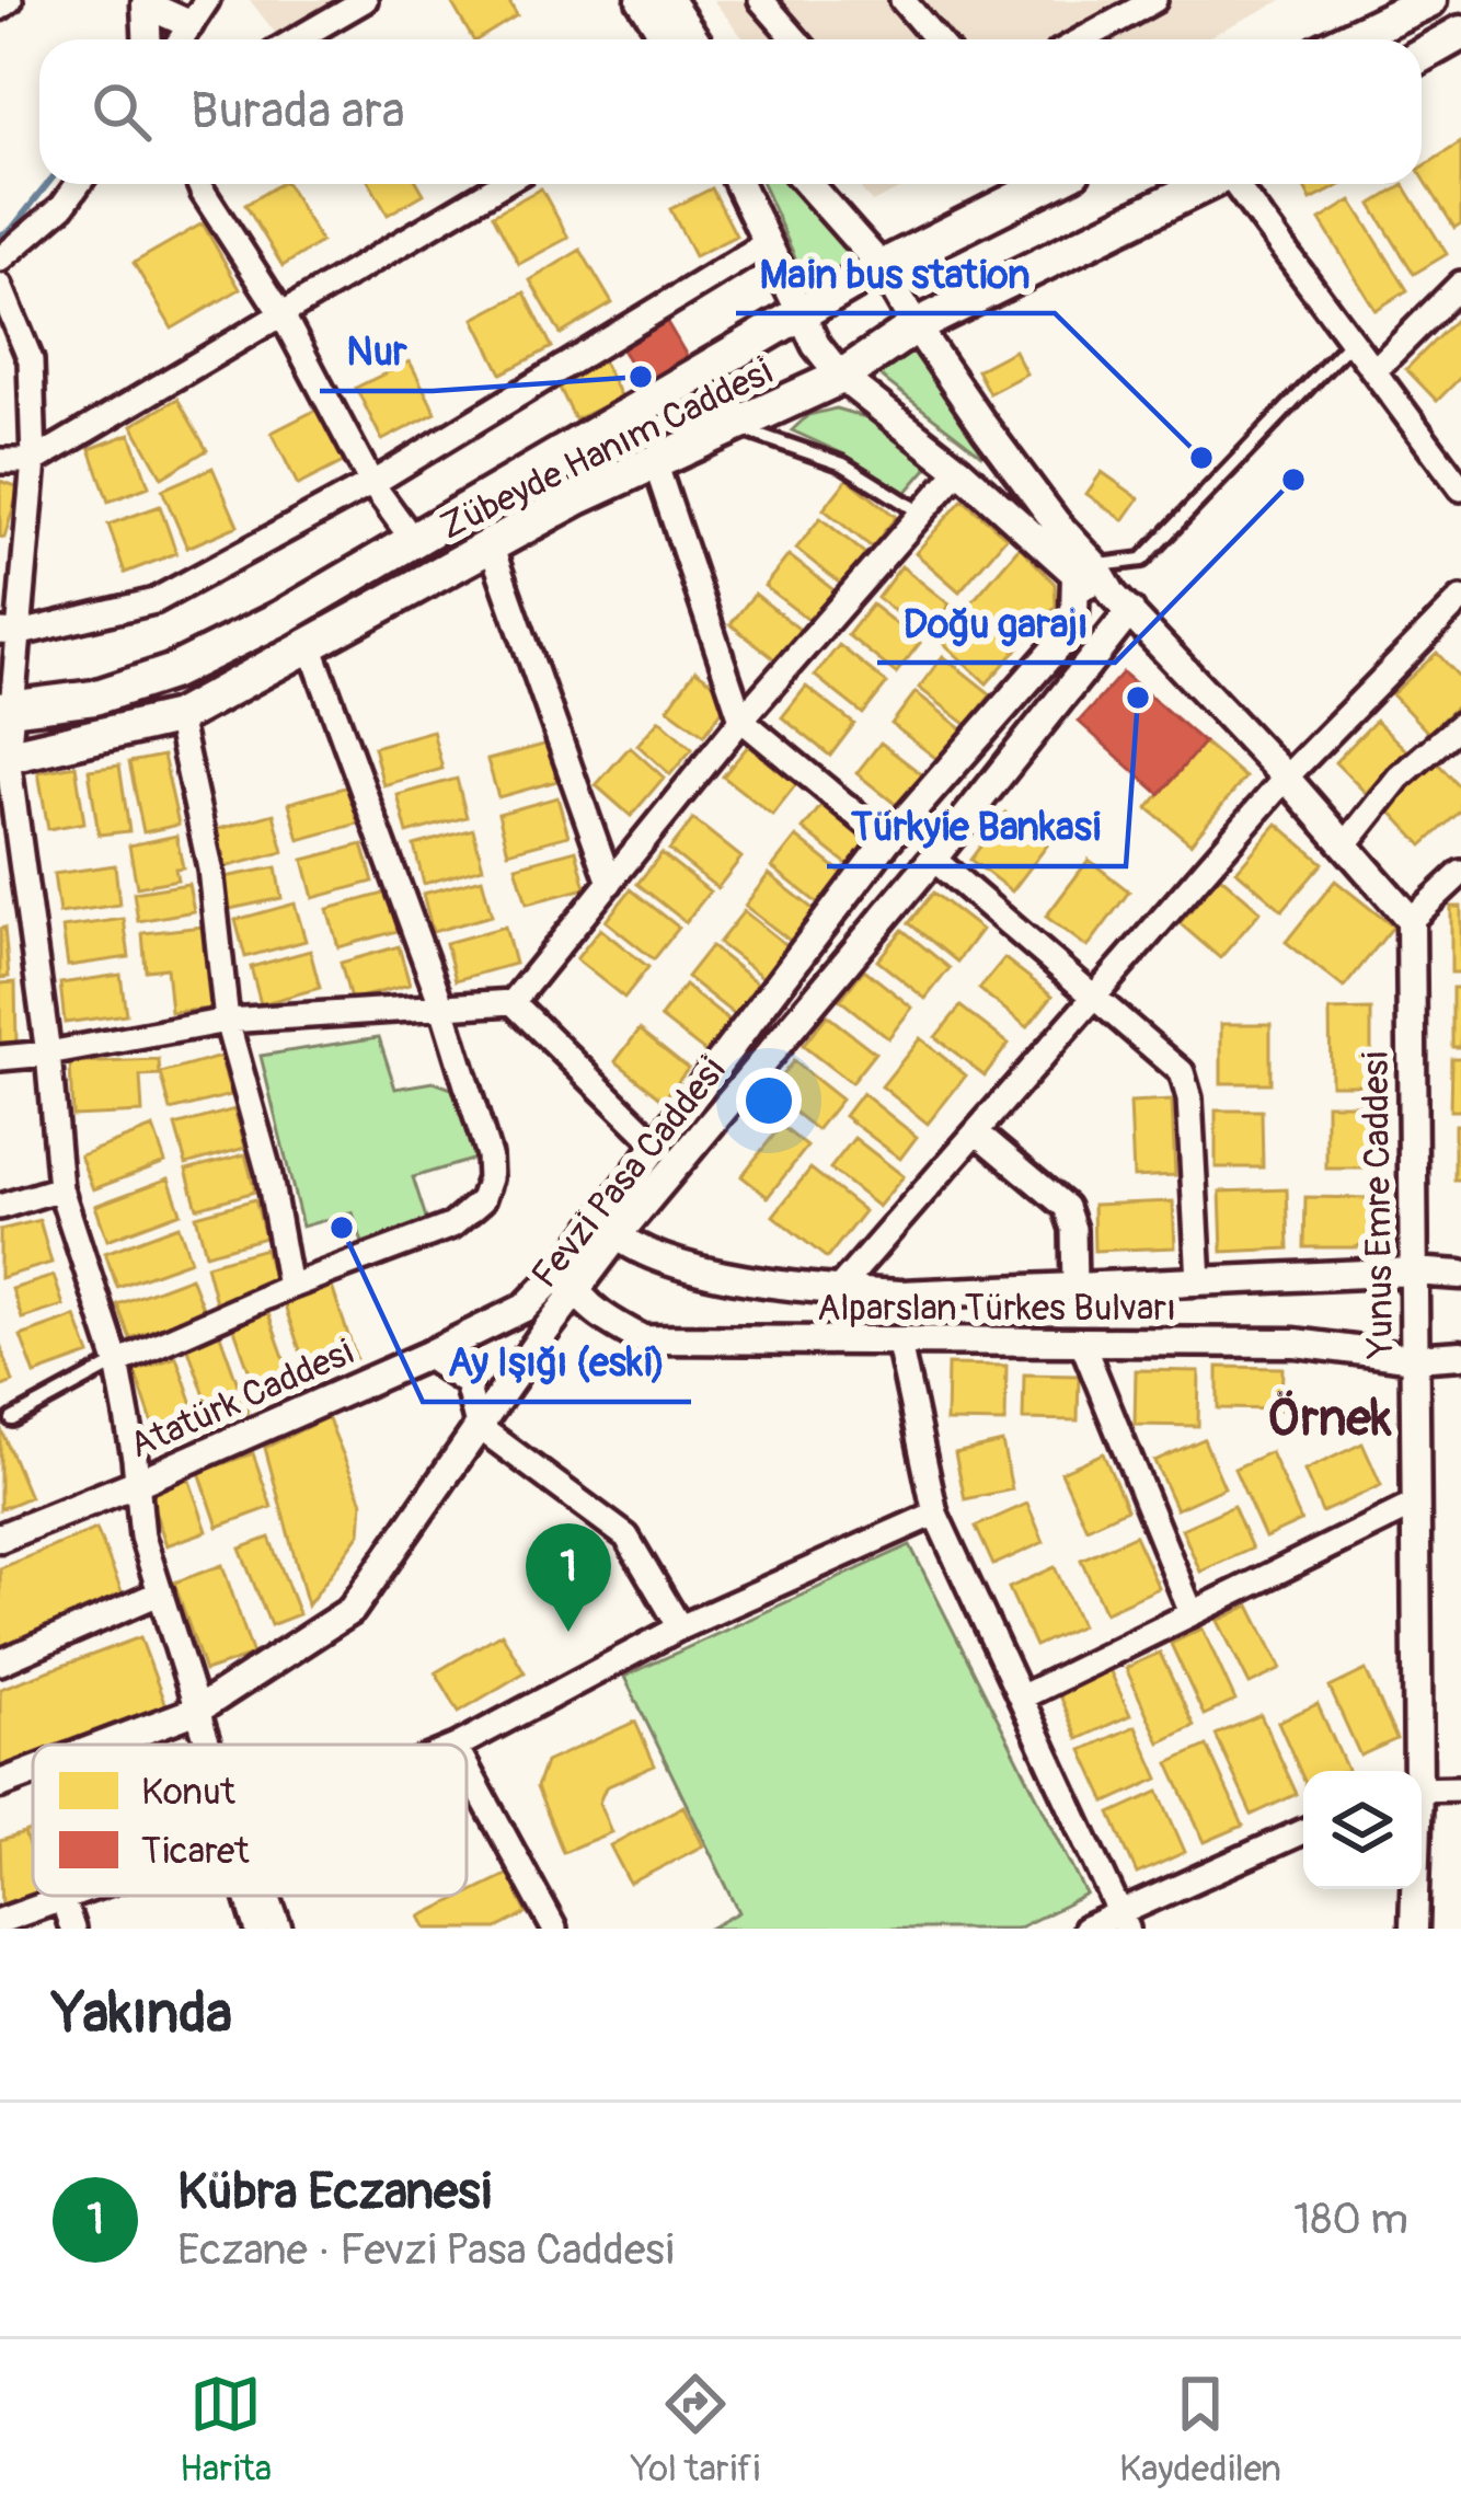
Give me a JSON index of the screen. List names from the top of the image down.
{
  "streets": {
    "main road": ["Zübeyde Hanım Caddesi"],
    "street": [
      "Fevzi Pasa Caddesi",
      "Yunus Emre Caddesi",
      "Alparslan Türkes Bulvarı",
      "Atatürk Caddesi"
    ]
  },
  "crossings": [
    ["Fevzi Pasa Caddesi", "Alparslan Türkes Bulvarı"],
    ["Fevzi Pasa Caddesi", "Atatürk Caddesi"],
    ["Yunus Emre Caddesi", "Alparslan Türkes Bulvarı"],
    ["Alparslan Türkes Bulvarı", "Atatürk Caddesi"]
  ],
  "districts": ["Örnek"],
  "places": [
    "Nur",
    "Main bus station",
    "Doğu garajı",
    "Türkyie Bankasi",
    "Ay Işığı (eski)"
  ],
  "legend": ["Konut", "Ticaret"],
  "page": {
    "search": "Burada ara",
    "pins": "1",
    "heading": "Yakında",
    "list": [
      {
        "mark": "1",
        "name": "Kübra Eczanesi",
        "note": "Eczane · Fevzi Pasa Caddesi",
        "value": "180 m"
      }
    ],
    "nav": ["Harita", "Yol tarifi", "Kaydedilen"]
  }
}
